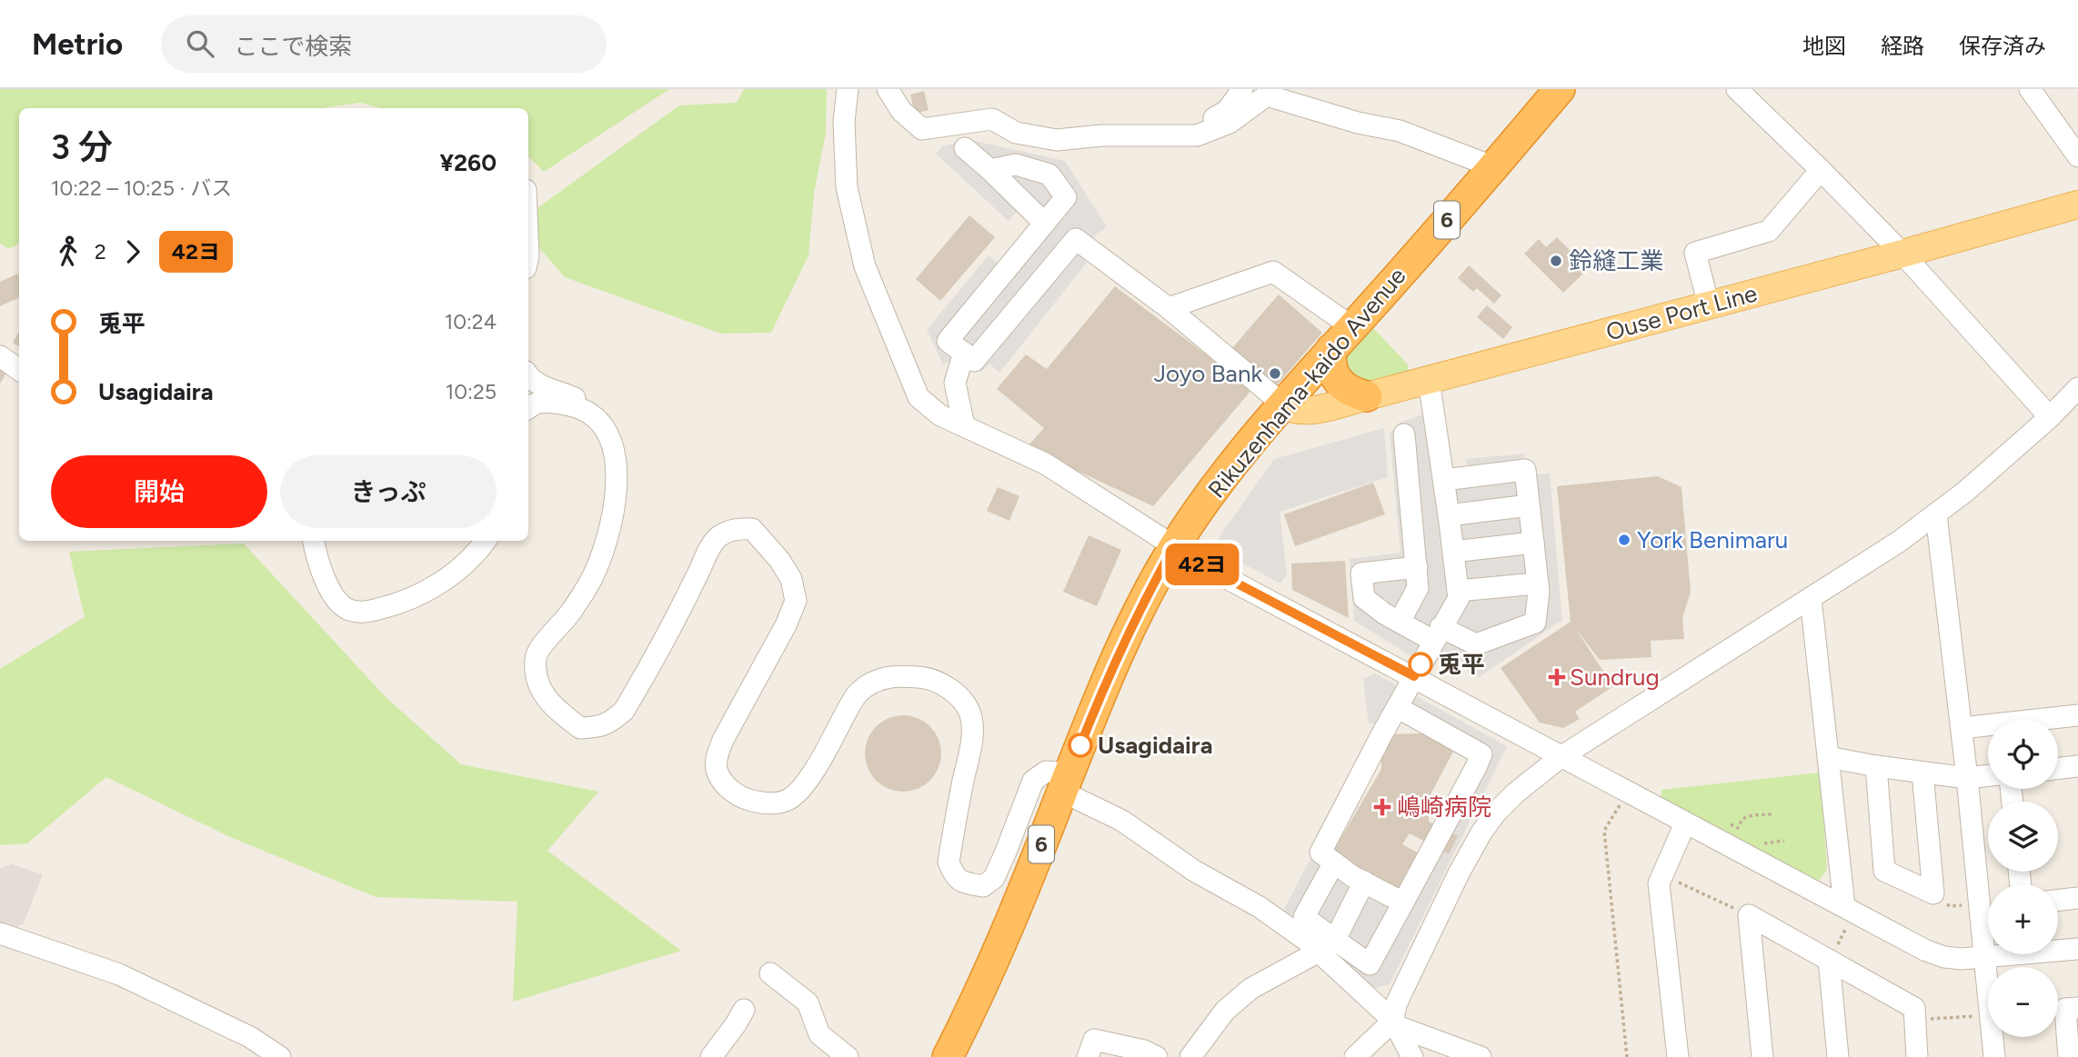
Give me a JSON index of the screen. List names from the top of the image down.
{
  "streets": {
    "highway": ["6", "Rikuzenhama-kaido Avenue"],
    "main road": ["Ouse Port Line"]
  },
  "crossings": [
    ["Ouse Port Line", "Rikuzenhama-kaido Avenue"]
  ],
  "places": {
    "other": [
      "鈴縫工業",
      "Joyo Bank",
      "York Benimaru",
      "兎平",
      "Usagidaira"
    ],
    "health": ["Sundrug", "嶋崎病院"]
  },
  "lines": ["bus line 42ヨ"],
  "page": {
    "header": "Metrio",
    "search": "ここで検索",
    "nav": ["地図", "経路", "保存済み"],
    "on_map": "42ヨ",
    "heading": ["3 分", "10:22 – 10:25 · バス", "¥260"],
    "legs": ["2", "42ヨ"],
    "list": [
      {
        "name": "兎平",
        "value": "10:24"
      },
      {
        "name": "Usagidaira",
        "value": "10:25"
      }
    ],
    "buttons": ["開始", "きっぷ"],
    "map_buttons": ["+", "−"]
  }
}
